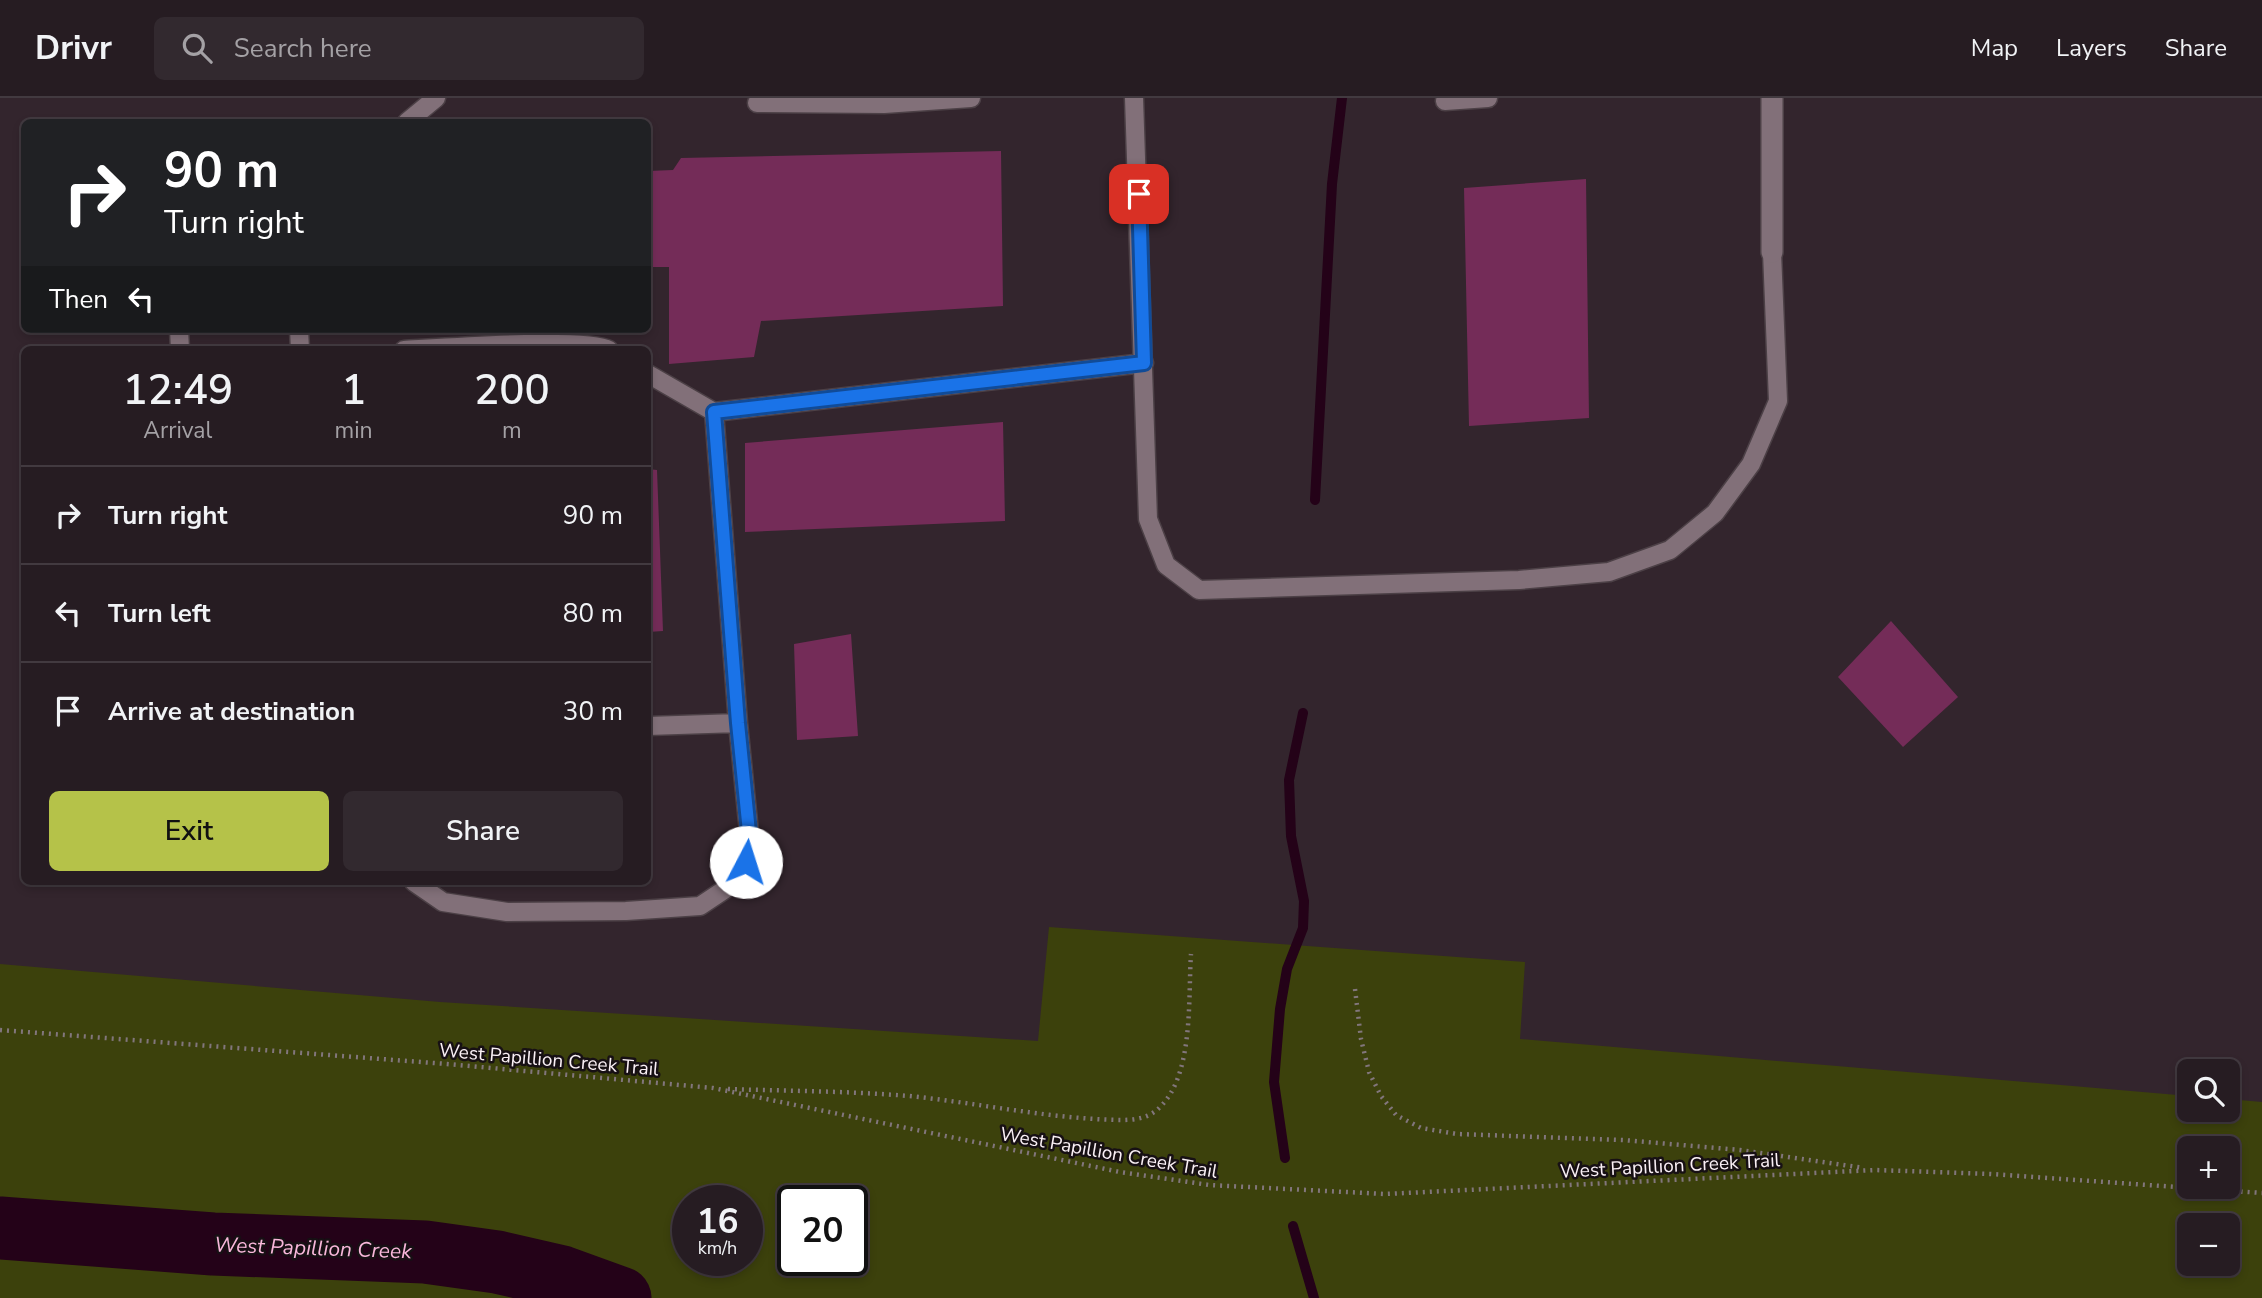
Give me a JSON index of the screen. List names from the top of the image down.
{
  "streets": {
    "path": ["West Papillion Creek Trail"]
  },
  "water": ["West Papillion Creek"],
  "page": {
    "header": "Drivr",
    "search": "Search here",
    "nav": ["Map", "Layers", "Share"],
    "turn": ["90 m", "Turn right"],
    "then": "Then",
    "eta": [
      "12:49",
      "Arrival",
      "1",
      "min",
      "200",
      "m"
    ],
    "list": [
      {
        "name": "Turn right",
        "value": "90 m"
      },
      {
        "name": "Turn left",
        "value": "80 m"
      },
      {
        "name": "Arrive at destination",
        "value": "30 m"
      }
    ],
    "buttons": ["Exit", "Share"],
    "map_buttons": ["+", "−"],
    "speed": "16 km/h",
    "limit": "20"
  }
}
